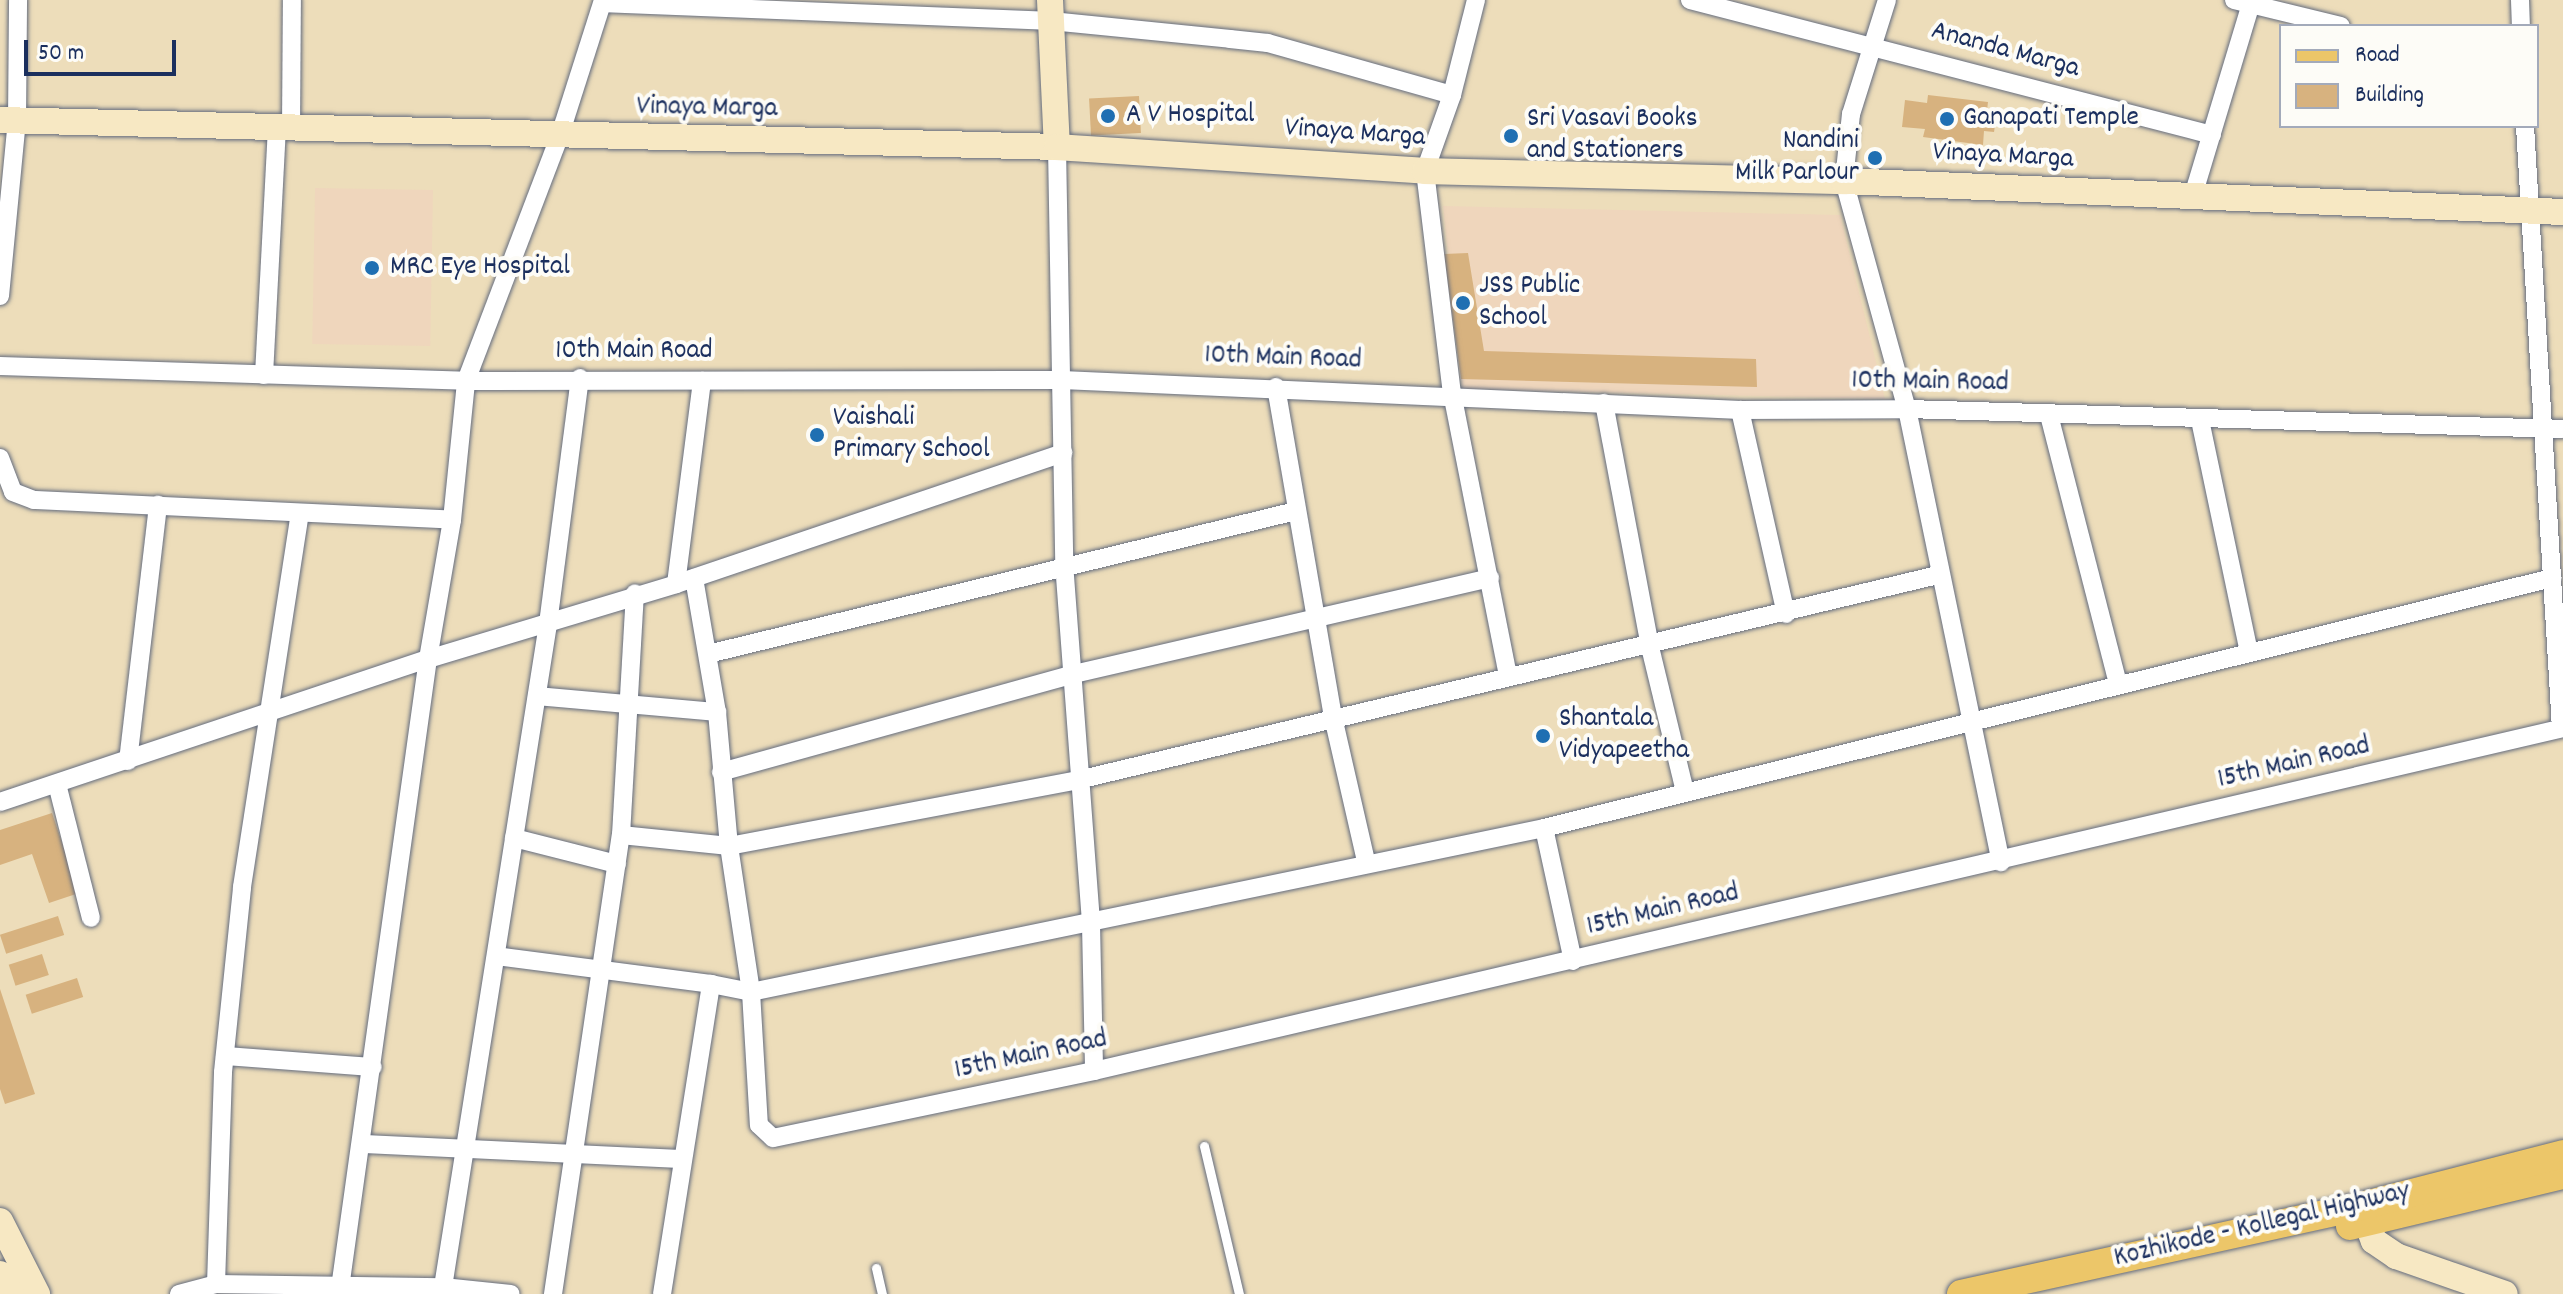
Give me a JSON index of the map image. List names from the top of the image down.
{
  "streets": {
    "main road": ["Kozhikode - Kollegal Highway"],
    "street": [
      "Ananda Marga",
      "Vinaya Marga",
      "10th Main Road",
      "15th Main Road"
    ]
  },
  "places": [
    "A V Hospital",
    "Ganapati Temple",
    "Sri Vasavi Books and Stationers",
    "Nandini Milk Parlour",
    "MRC Eye Hospital",
    "JSS Public School",
    "Vaishali Primary School",
    "Shantala Vidyapeetha"
  ],
  "legend": ["Road", "Building"],
  "scale_bar": "50 m"
}
